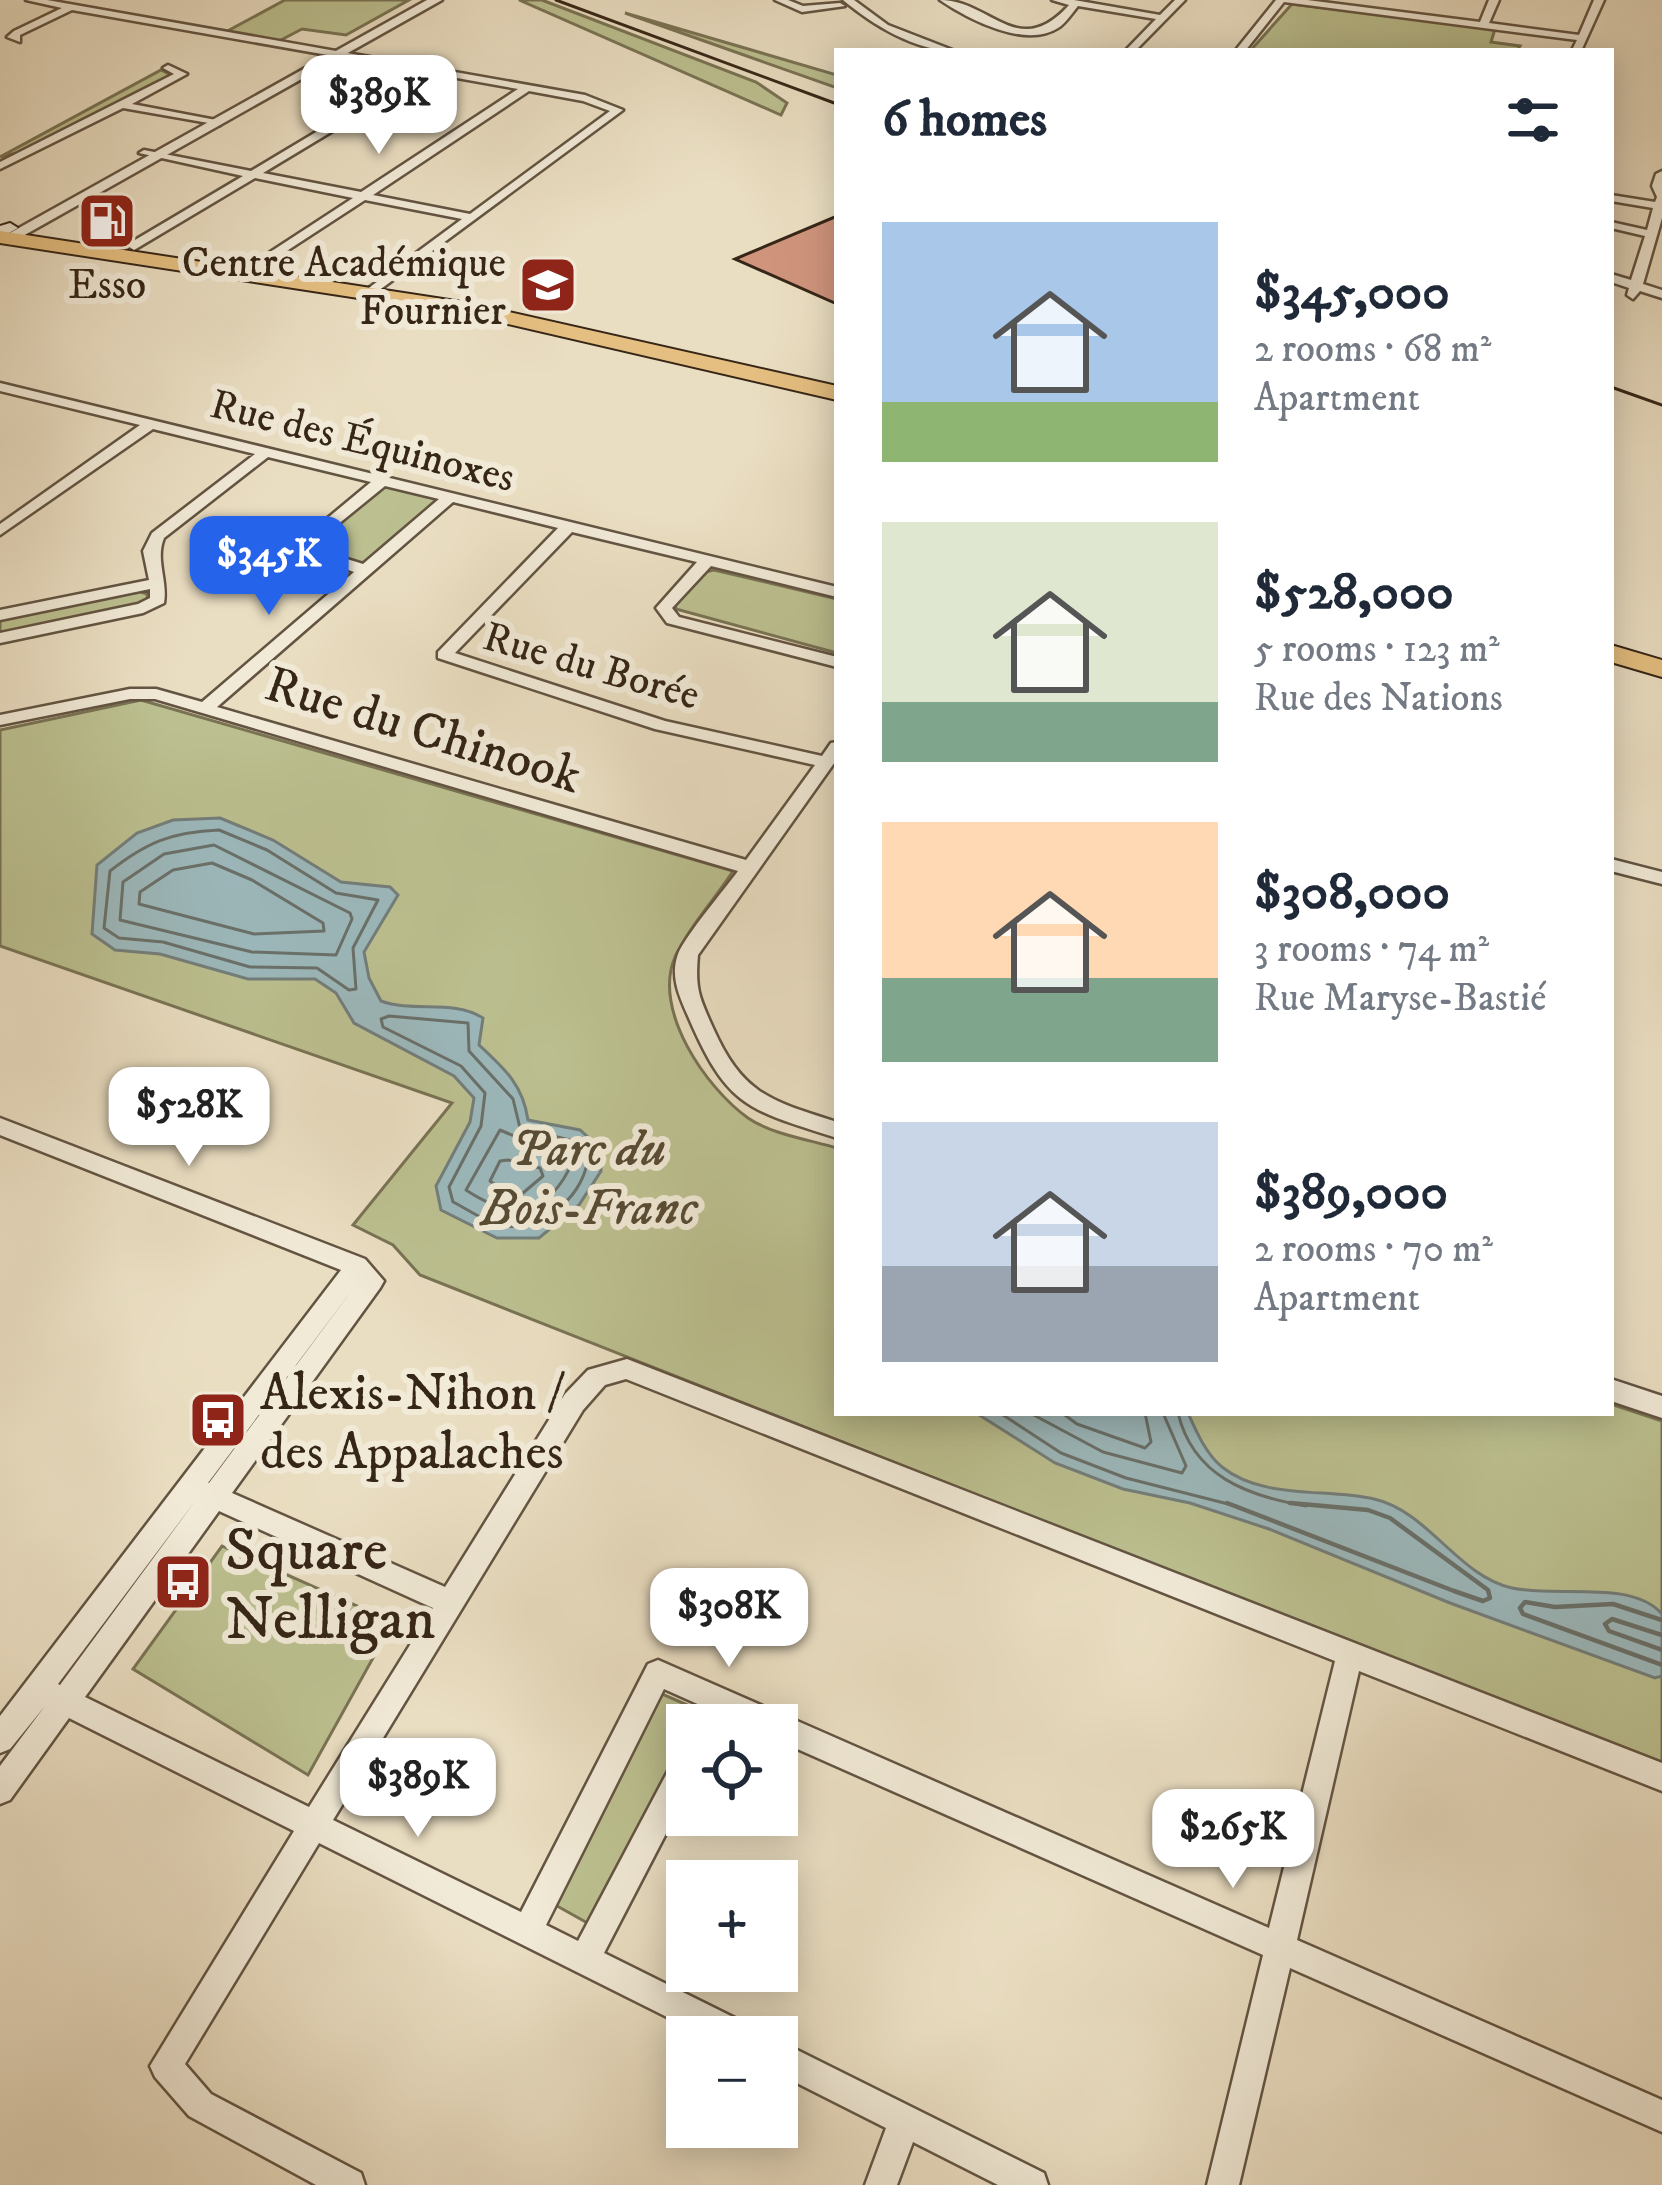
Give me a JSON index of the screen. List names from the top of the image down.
{
  "streets": {
    "street": ["Rue des Équinoxes", "Rue du Borée", "Rue du Chinook"]
  },
  "crossings": [
    ["Rue des Équinoxes", "Rue du Borée"]
  ],
  "parks": ["Parc du Bois-Franc"],
  "places": {
    "fuel station": ["Esso"],
    "school or university": ["Centre Académique Fournier"],
    "bus stop": ["Alexis-Nihon / des Appalaches", "Square Nelligan"]
  },
  "page": {
    "heading": "6 homes",
    "price": [
      "$389K",
      "$345K",
      "$528K",
      "$308K",
      "$389K",
      "$265K"
    ],
    "list": [
      {
        "name": "$345,000",
        "note": "2 rooms · 68 m² · Apartment"
      },
      {
        "name": "$528,000",
        "note": "5 rooms · 123 m² · Rue des Nations"
      },
      {
        "name": "$308,000",
        "note": "3 rooms · 74 m² · Rue Maryse-Bastié"
      },
      {
        "name": "$389,000",
        "note": "2 rooms · 70 m² · Apartment"
      }
    ],
    "map_buttons": ["+", "−"]
  }
}
